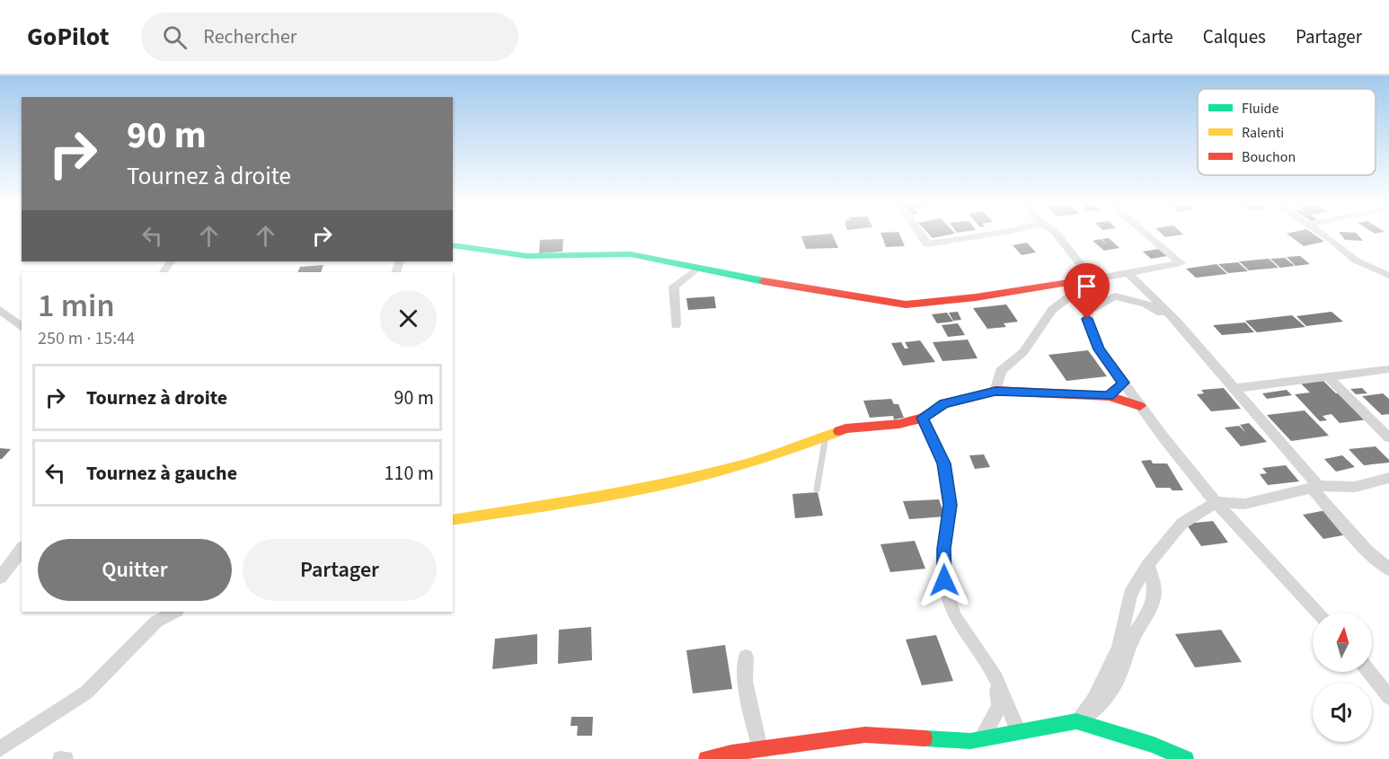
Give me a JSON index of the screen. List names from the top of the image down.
{
  "legend": ["Fluide", "Ralenti", "Bouchon"],
  "north": "top",
  "page": {
    "header": "GoPilot",
    "search": "Rechercher",
    "nav": ["Carte", "Calques", "Partager"],
    "turn": ["90 m", "Tournez à droite"],
    "heading": ["1 min", "250 m · 15:44"],
    "list": [
      {
        "name": "Tournez à droite",
        "value": "90 m"
      },
      {
        "name": "Tournez à gauche",
        "value": "110 m"
      }
    ],
    "buttons": ["Quitter", "Partager"]
  }
}
